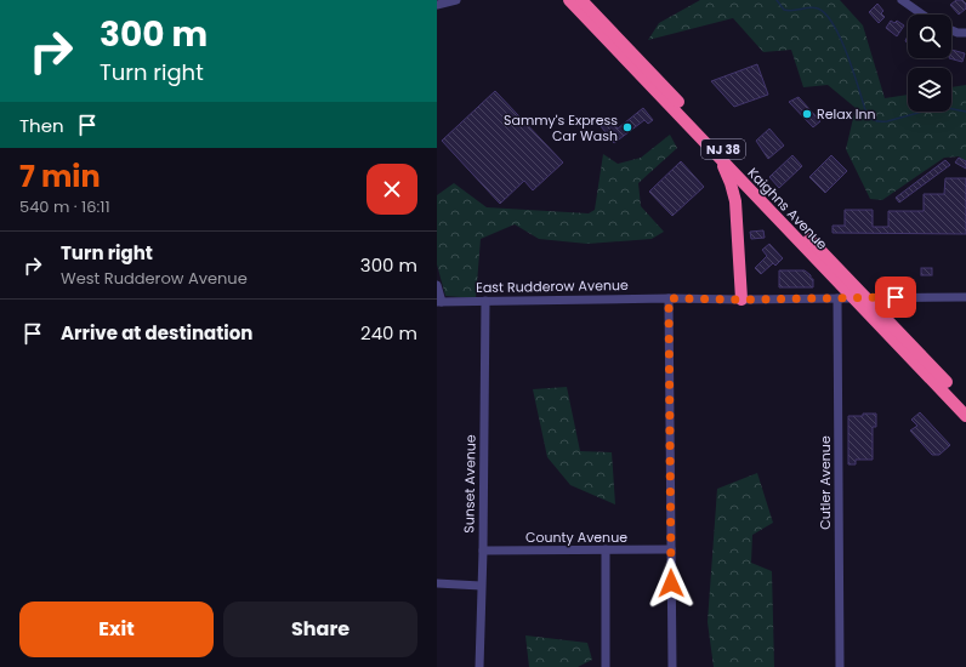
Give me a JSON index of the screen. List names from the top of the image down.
{
  "streets": {
    "highway": ["NJ 38", "Kaighns Avenue"],
    "street": [
      "East Rudderow Avenue",
      "Cutler Avenue",
      "Sunset Avenue",
      "County Avenue"
    ]
  },
  "crossings": [
    ["Kaighns Avenue", "East Rudderow Avenue"],
    ["East Rudderow Avenue", "Cutler Avenue"],
    ["East Rudderow Avenue", "Sunset Avenue"],
    ["Sunset Avenue", "County Avenue"]
  ],
  "places": ["Relax Inn", "Sammy's Express Car Wash"],
  "page": {
    "turn": ["300 m", "Turn right"],
    "then": "Then",
    "heading": ["7 min", "540 m · 16:11"],
    "list": [
      {
        "name": "Turn right",
        "note": "West Rudderow Avenue",
        "value": "300 m"
      },
      {
        "name": "Arrive at destination",
        "value": "240 m"
      }
    ],
    "buttons": ["Exit", "Share"]
  }
}
